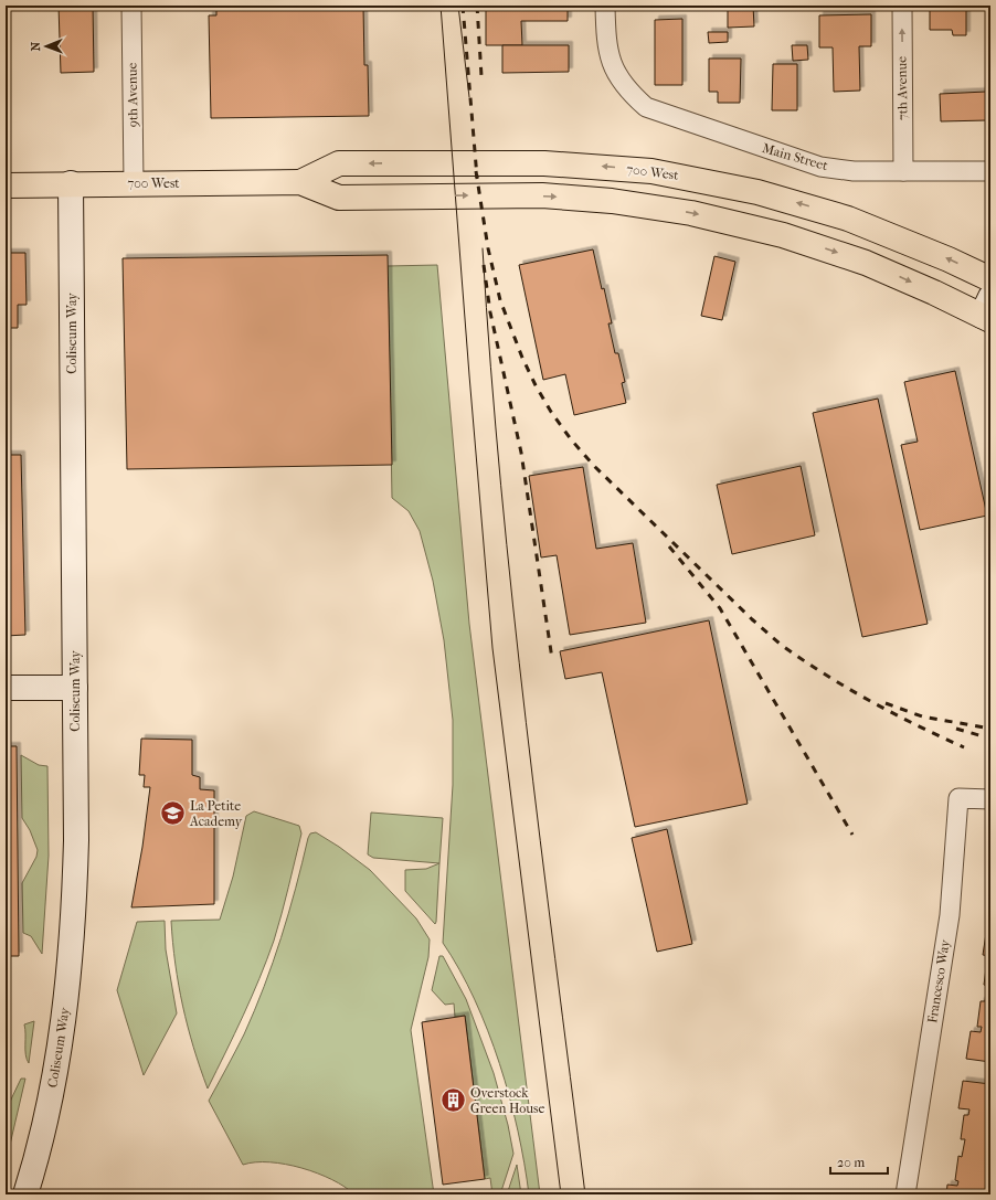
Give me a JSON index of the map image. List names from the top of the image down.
{
  "streets": {
    "main road": ["700 West"],
    "street": [
      "7th Avenue",
      "9th Avenue",
      "Main Street",
      "Coliseum Way",
      "Francesco Way"
    ]
  },
  "crossings": [
    ["7th Avenue", "Main Street"],
    ["9th Avenue", "700 West"],
    ["700 West", "Coliseum Way"]
  ],
  "one_way": ["7th Avenue"],
  "places": {
    "school or university": ["La Petite Academy"],
    "building": ["Overstock Green House"]
  },
  "scale_bar": "20 m",
  "north": "left"
}
